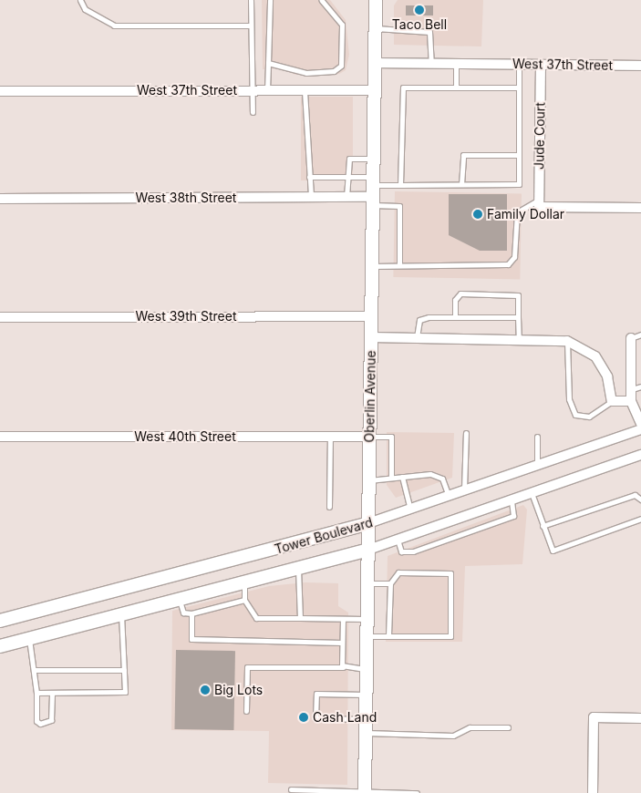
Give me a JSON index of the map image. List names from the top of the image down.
{
  "streets": {
    "street": [
      "West 37th Street",
      "Jude Court",
      "West 38th Street",
      "West 39th Street",
      "Oberlin Avenue",
      "West 40th Street",
      "Tower Boulevard"
    ]
  },
  "crossings": [
    ["West 37th Street", "Jude Court"],
    ["West 37th Street", "Oberlin Avenue"],
    ["West 38th Street", "Oberlin Avenue"],
    ["West 39th Street", "Oberlin Avenue"],
    ["Oberlin Avenue", "West 40th Street"],
    ["Oberlin Avenue", "Tower Boulevard"]
  ],
  "places": [
    "Taco Bell",
    "Family Dollar",
    "Big Lots",
    "Cash Land"
  ]
}
